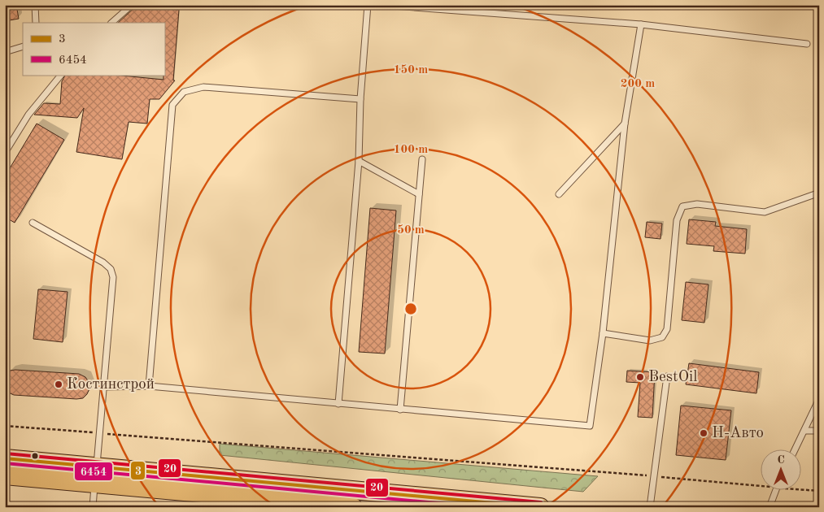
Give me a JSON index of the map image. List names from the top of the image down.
{
  "places": ["BestOil", "Костинстрой", "Н-Авто"],
  "lines": ["transit line 20", "transit line 3", "transit line 6454"],
  "legend": ["3", "6454"],
  "north": "top",
  "rings": [
    "150 m",
    "200 m",
    "100 m",
    "50 m"
  ]
}
